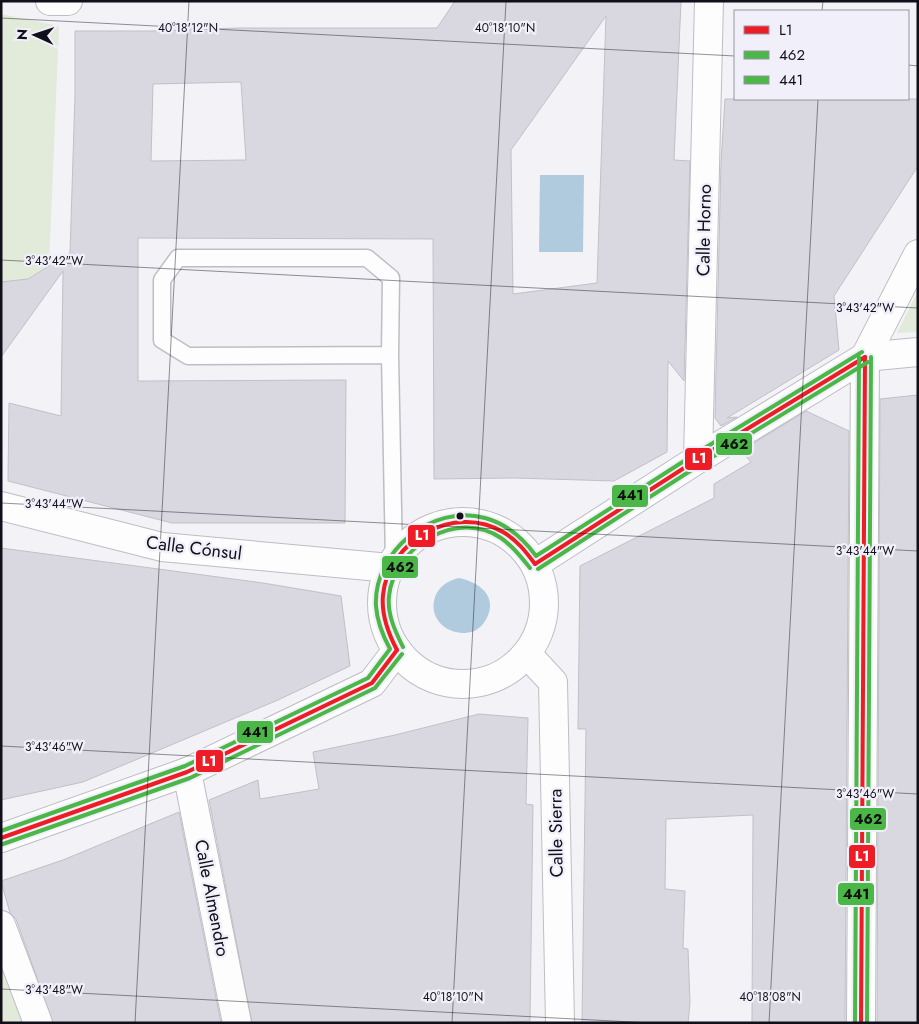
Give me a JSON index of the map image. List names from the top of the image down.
{
  "streets": {
    "street": [
      "Calle Horno",
      "Calle Cónsul",
      "Calle Sierra",
      "Calle Almendro"
    ]
  },
  "crossings": [
    ["Calle Cónsul", "Calle Sierra"]
  ],
  "lines": ["transit line 441", "transit line L1", "transit line 462"],
  "legend": ["L1", "462", "441"],
  "north": "left",
  "coordinates": [
    "40°18'12\"N",
    "40°18'10\"N",
    "3°43'42\"W",
    "3°43'44\"W",
    "3°43'46\"W",
    "3°43'48\"W",
    "40°18'08\"N"
  ]
}
